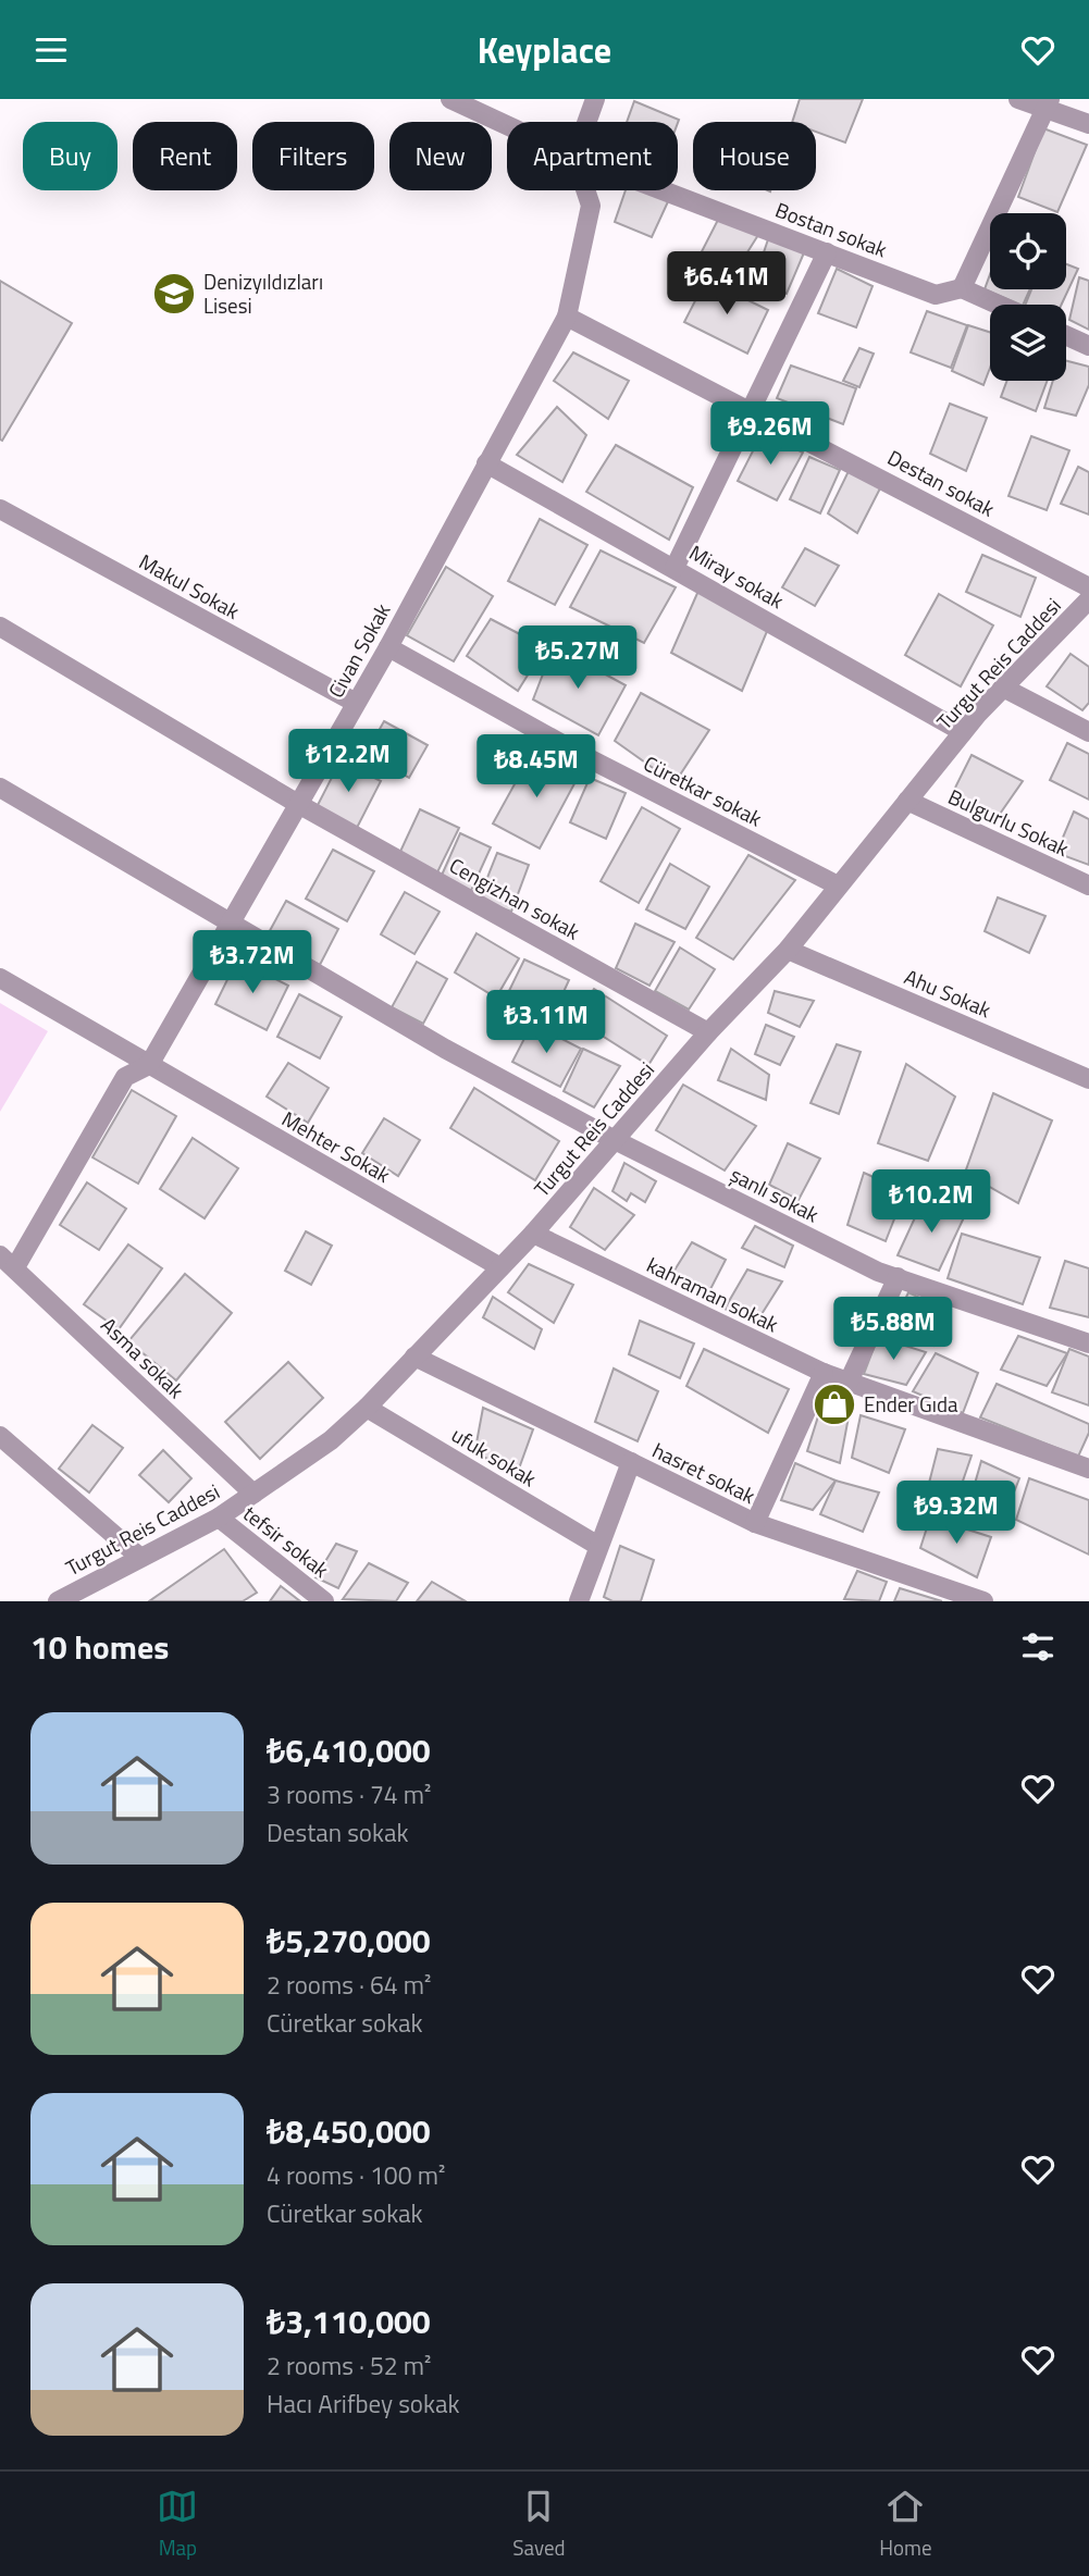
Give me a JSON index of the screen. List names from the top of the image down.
{
  "streets": {
    "street": [
      "Bostan sokak",
      "Destan sokak",
      "Miray sokak",
      "Makul Sokak",
      "Civan Sokak",
      "Turgut Reis Caddesi",
      "Cüretkar sokak",
      "Bulgurlu Sokak",
      "Cengizhan sokak",
      "Ahu Sokak",
      "Mehter Sokak",
      "şanlı sokak",
      "kahraman sokak",
      "Asma sokak",
      "ufuk sokak",
      "hasret sokak",
      "tefsir sokak"
    ]
  },
  "crossings": [
    ["Destan sokak", "Civan Sokak"],
    ["Miray sokak", "Civan Sokak"],
    ["Miray sokak", "Turgut Reis Caddesi"],
    ["Makul Sokak", "Civan Sokak"],
    ["Civan Sokak", "Cüretkar sokak"],
    ["Civan Sokak", "Cengizhan sokak"],
    ["Civan Sokak", "Mehter Sokak"],
    ["Civan Sokak", "şanlı sokak"],
    ["Civan Sokak", "Asma sokak"],
    ["Turgut Reis Caddesi", "Cüretkar sokak"],
    ["Turgut Reis Caddesi", "Bulgurlu Sokak"],
    ["Turgut Reis Caddesi", "Cengizhan sokak"],
    ["Turgut Reis Caddesi", "Ahu Sokak"],
    ["Turgut Reis Caddesi", "Mehter Sokak"],
    ["Turgut Reis Caddesi", "şanlı sokak"],
    ["Turgut Reis Caddesi", "kahraman sokak"],
    ["Turgut Reis Caddesi", "Asma sokak"],
    ["Turgut Reis Caddesi", "ufuk sokak"],
    ["Turgut Reis Caddesi", "hasret sokak"],
    ["Turgut Reis Caddesi", "tefsir sokak"]
  ],
  "places": {
    "school or university": ["Denizyıldızları Lisesi"],
    "shop": ["Ender Gıda"]
  },
  "page": {
    "header": "Keyplace",
    "chip": [
      "Buy",
      "Rent",
      "Filters",
      "New",
      "Apartment",
      "House"
    ],
    "price": [
      "₺6.41M",
      "₺9.26M",
      "₺5.27M",
      "₺12.2M",
      "₺8.45M",
      "₺3.72M",
      "₺3.11M",
      "₺10.2M",
      "₺5.88M",
      "₺9.32M"
    ],
    "heading": "10 homes",
    "list": [
      {
        "name": "₺6,410,000",
        "note": "3 rooms · 74 m² · Destan sokak"
      },
      {
        "name": "₺5,270,000",
        "note": "2 rooms · 64 m² · Cüretkar sokak"
      },
      {
        "name": "₺8,450,000",
        "note": "4 rooms · 100 m² · Cüretkar sokak"
      },
      {
        "name": "₺3,110,000",
        "note": "2 rooms · 52 m² · Hacı Arifbey sokak"
      }
    ],
    "tabs": ["Map", "Saved", "Home"]
  }
}
